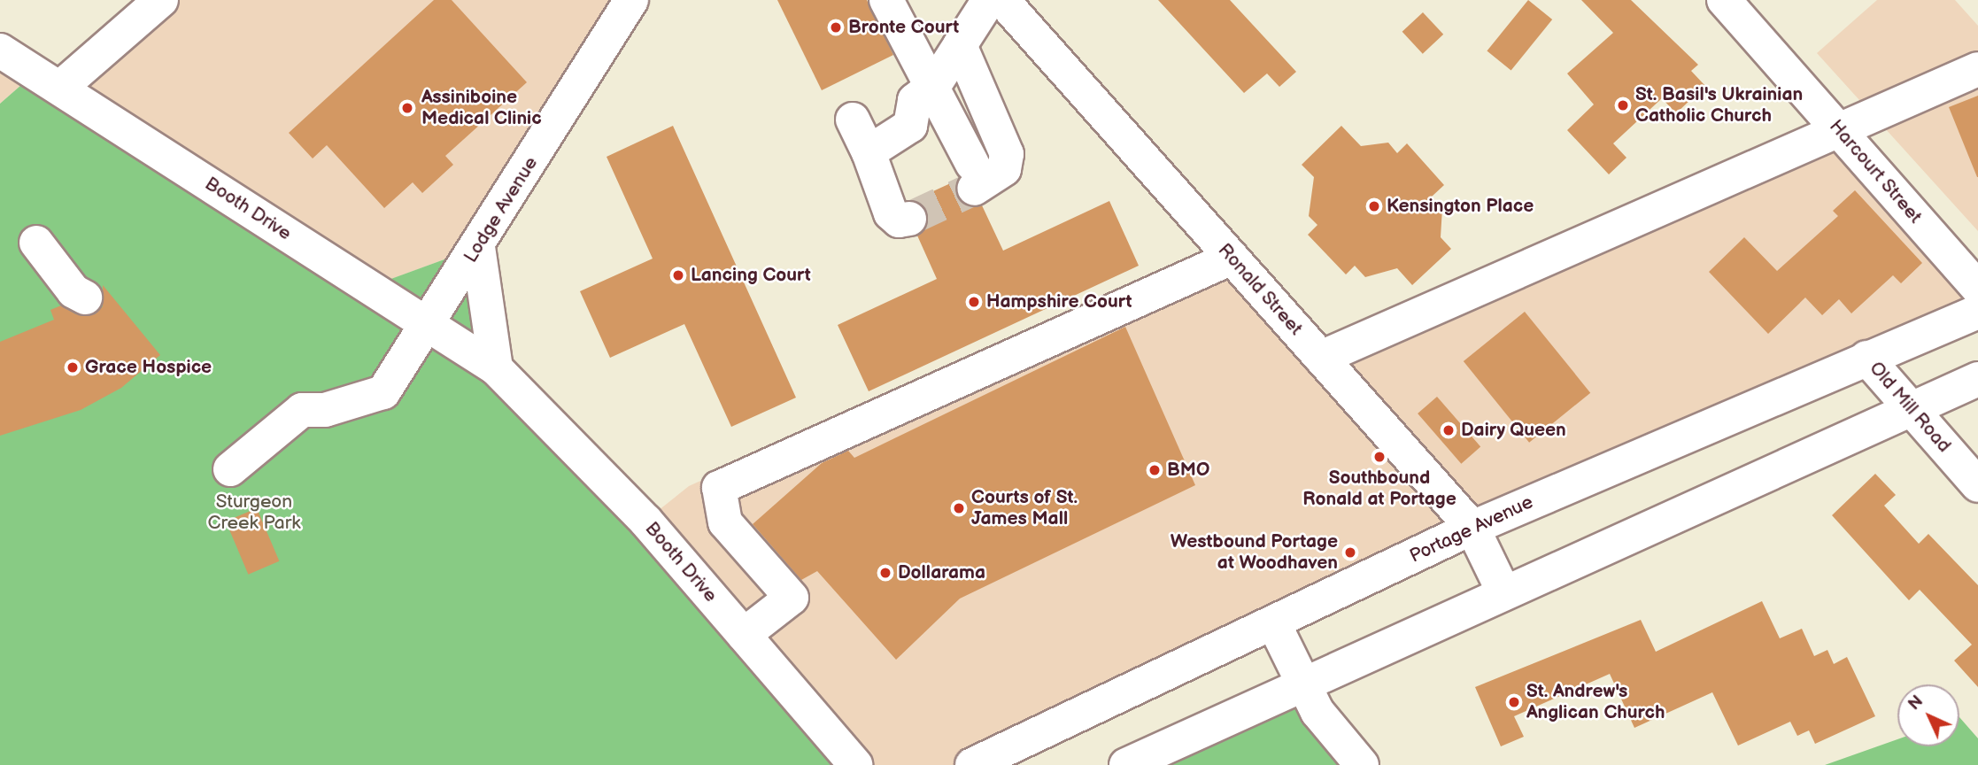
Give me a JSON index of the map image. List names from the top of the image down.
{
  "streets": {
    "main road": [
      "Harcourt Street",
      "Booth Drive",
      "Lodge Avenue",
      "Ronald Street",
      "Old Mill Road",
      "Portage Avenue"
    ]
  },
  "crossings": [
    ["Booth Drive", "Lodge Avenue"],
    ["Ronald Street", "Portage Avenue"],
    ["Old Mill Road", "Portage Avenue"]
  ],
  "parks": ["Sturgeon Creek Park"],
  "places": [
    "Bronte Court",
    "St. Basil's Ukrainian Catholic Church",
    "Assiniboine Medical Clinic",
    "Kensington Place",
    "Lancing Court",
    "Hampshire Court",
    "Grace Hospice",
    "Dairy Queen",
    "Southbound Ronald at Portage",
    "BMO",
    "Courts of St. James Mall",
    "Westbound Portage at Woodhaven",
    "Dollarama",
    "St. Andrew's Anglican Church"
  ],
  "north": "top left"
}
